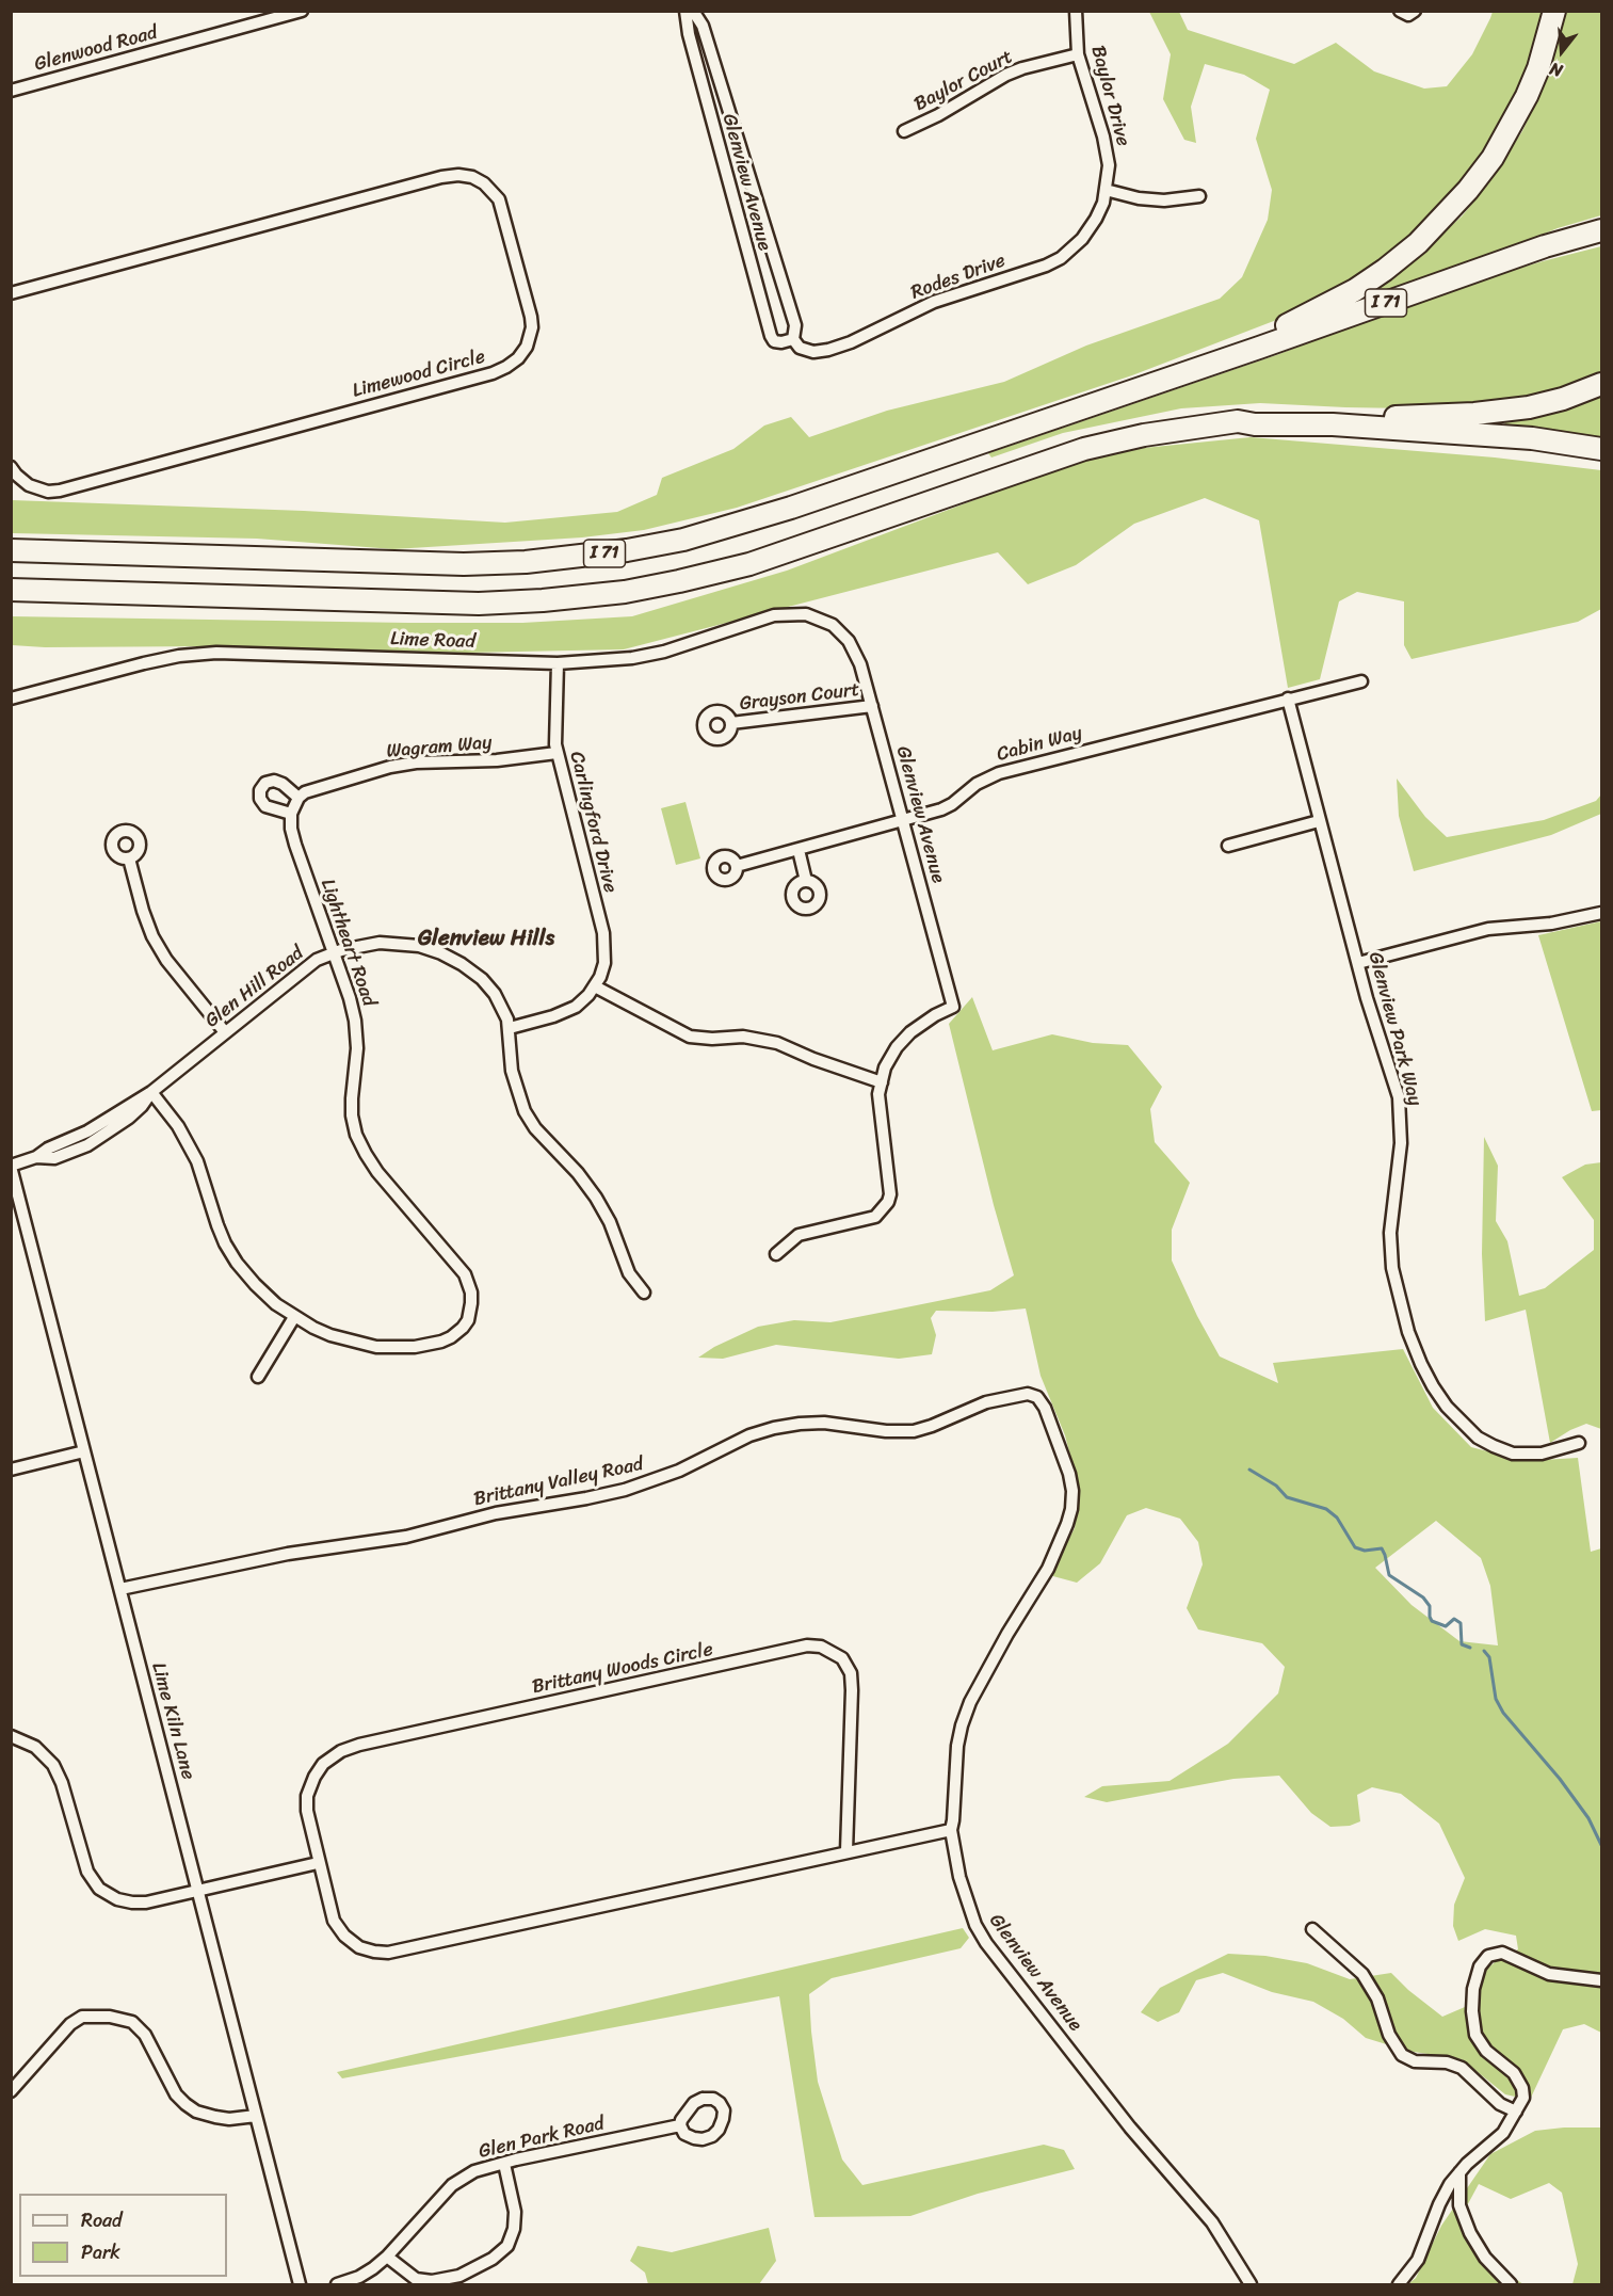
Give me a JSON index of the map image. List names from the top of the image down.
{
  "streets": {
    "highway": ["I 71"],
    "street": [
      "Glenwood Road",
      "Baylor Court",
      "Baylor Drive",
      "Glenview Avenue",
      "Rodes Drive",
      "Limewood Circle",
      "Lime Road",
      "Grayson Court",
      "Cabin Way",
      "Wagram Way",
      "Carlingford Drive",
      "Lightheart Road",
      "Glen Hill Road",
      "Glenview Park Way",
      "Brittany Valley Road",
      "Brittany Woods Circle",
      "Lime Kiln Lane",
      "Glen Park Road"
    ]
  },
  "crossings": [
    ["Baylor Court", "Baylor Drive"],
    ["Baylor Drive", "Rodes Drive"],
    ["Glenview Avenue", "Rodes Drive"],
    ["Glenview Avenue", "Lime Road"],
    ["Glenview Avenue", "Grayson Court"],
    ["Glenview Avenue", "Cabin Way"],
    ["Glenview Avenue", "Brittany Valley Road"],
    ["Glenview Avenue", "Brittany Woods Circle"],
    ["Lime Road", "Carlingford Drive"],
    ["Cabin Way", "Glenview Park Way"],
    ["Wagram Way", "Carlingford Drive"],
    ["Wagram Way", "Lightheart Road"],
    ["Lightheart Road", "Glen Hill Road"],
    ["Glen Hill Road", "Lime Kiln Lane"],
    ["Brittany Valley Road", "Lime Kiln Lane"]
  ],
  "districts": ["Glenview Hills"],
  "legend": ["Road", "Park"],
  "north": "bottom"
}
